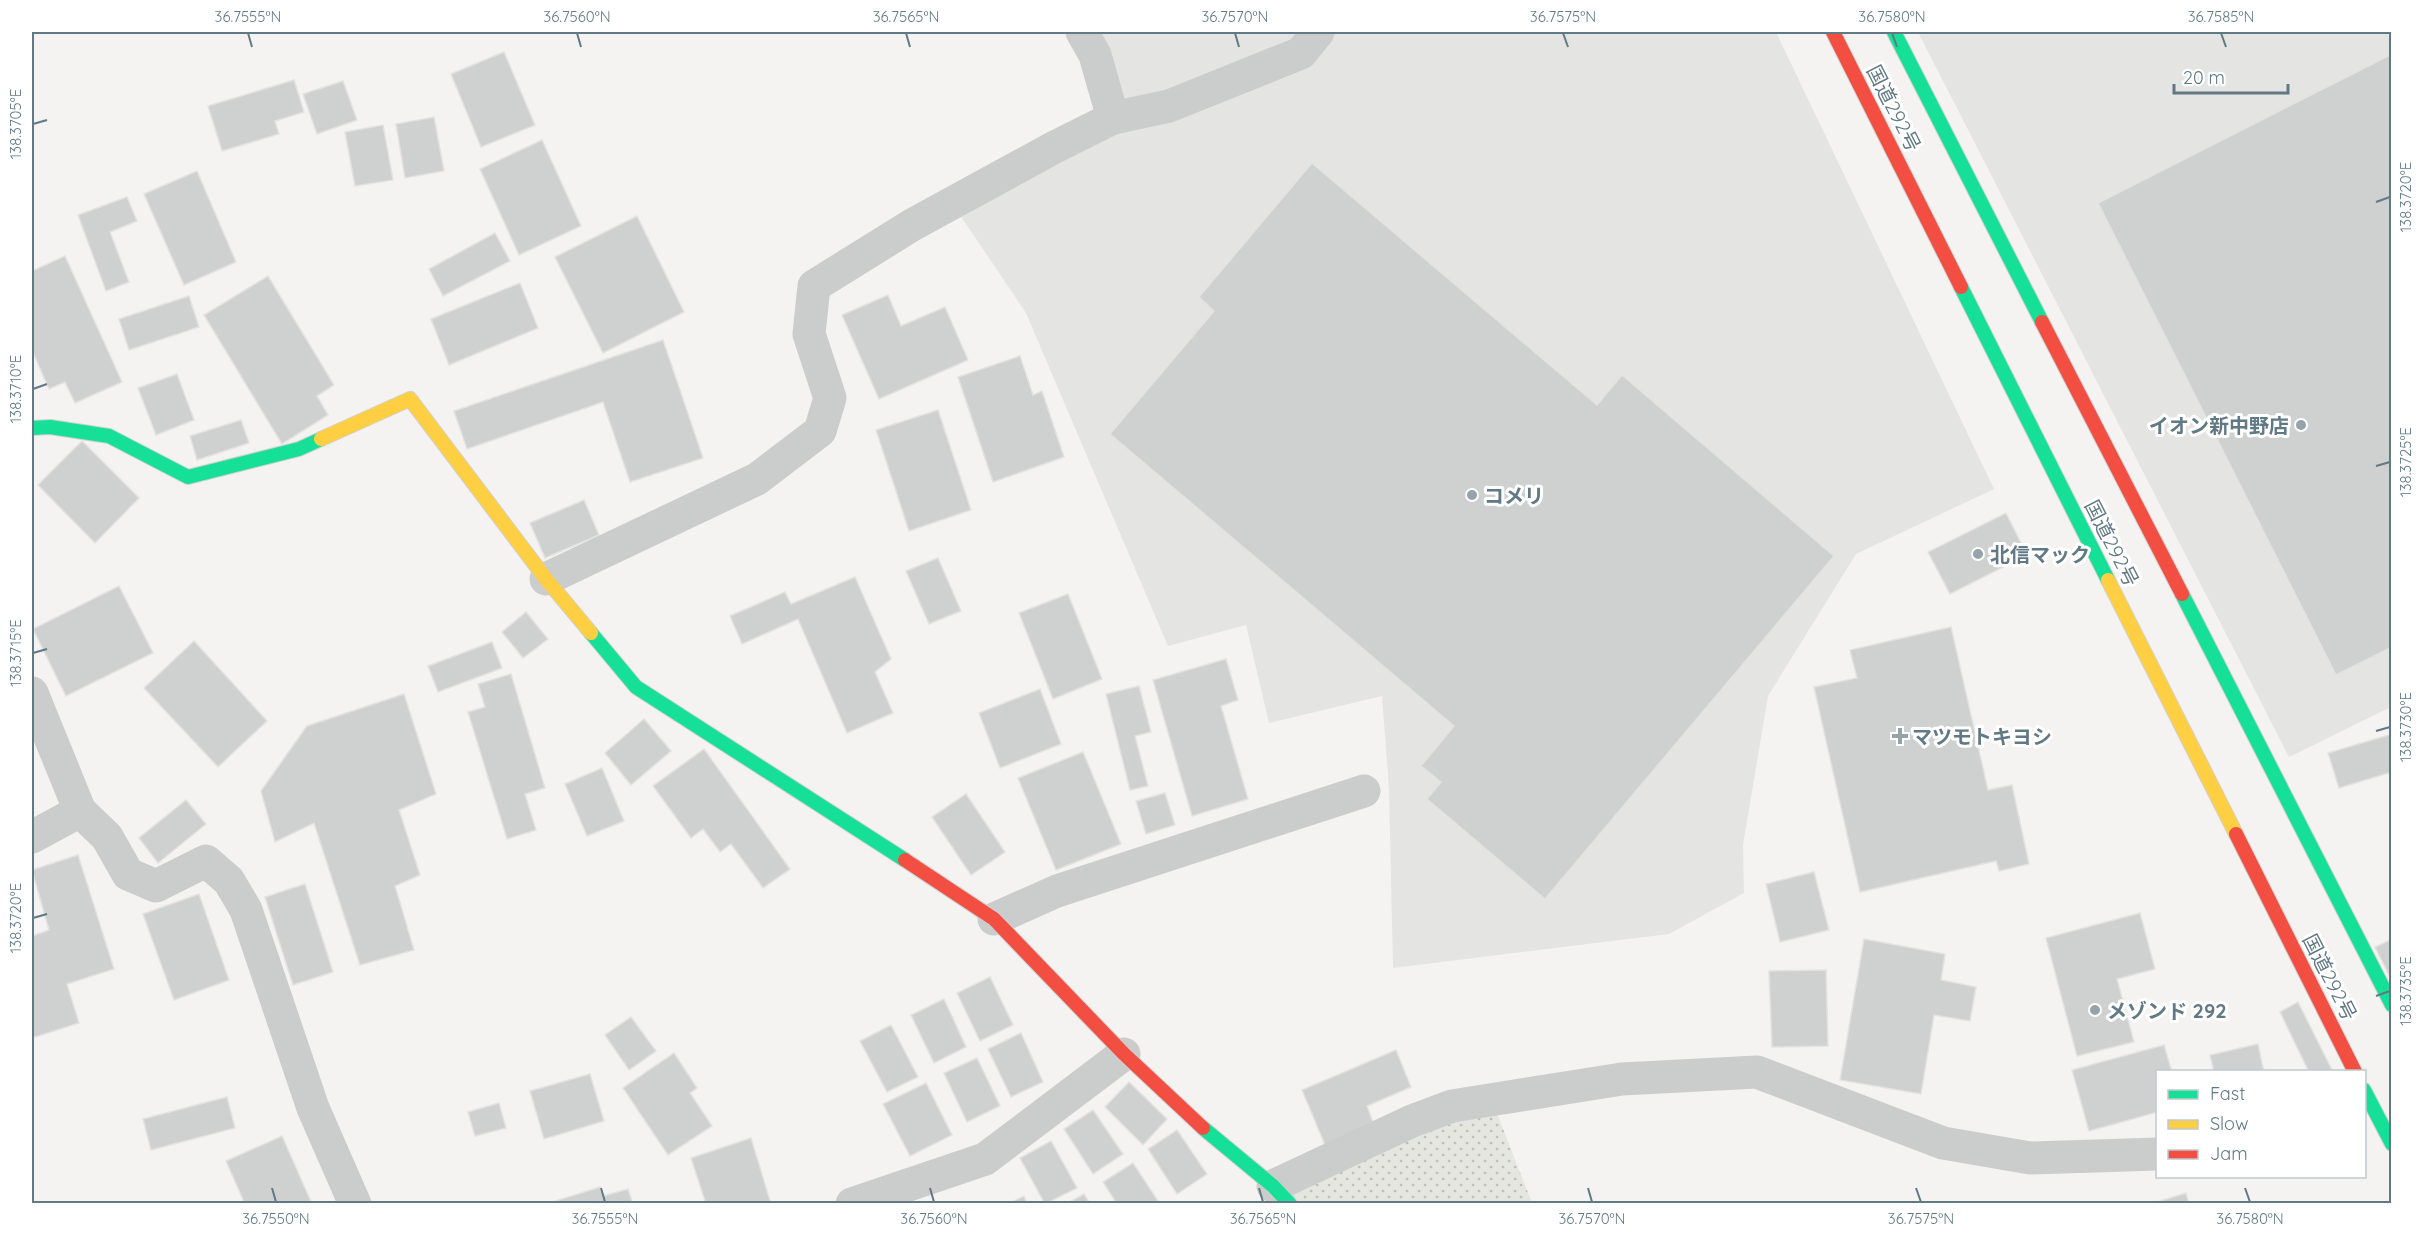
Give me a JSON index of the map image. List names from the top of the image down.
{
  "streets": {
    "main road": ["国道292号"]
  },
  "places": {
    "other": [
      "イオン新中野店",
      "コメリ",
      "北信マック",
      "メゾンド 292"
    ],
    "health": ["マツモトキヨシ"]
  },
  "legend": ["Fast", "Slow", "Jam"],
  "scale_bar": "20 m",
  "coordinates": [
    "36.7555°N",
    "36.7560°N",
    "36.7565°N",
    "36.7570°N",
    "36.7575°N",
    "36.7580°N",
    "36.7585°N",
    "138.3705°E",
    "138.3720°E",
    "138.3710°E",
    "138.3725°E",
    "138.3715°E",
    "138.3730°E",
    "138.3735°E",
    "36.7550°N"
  ]
}
